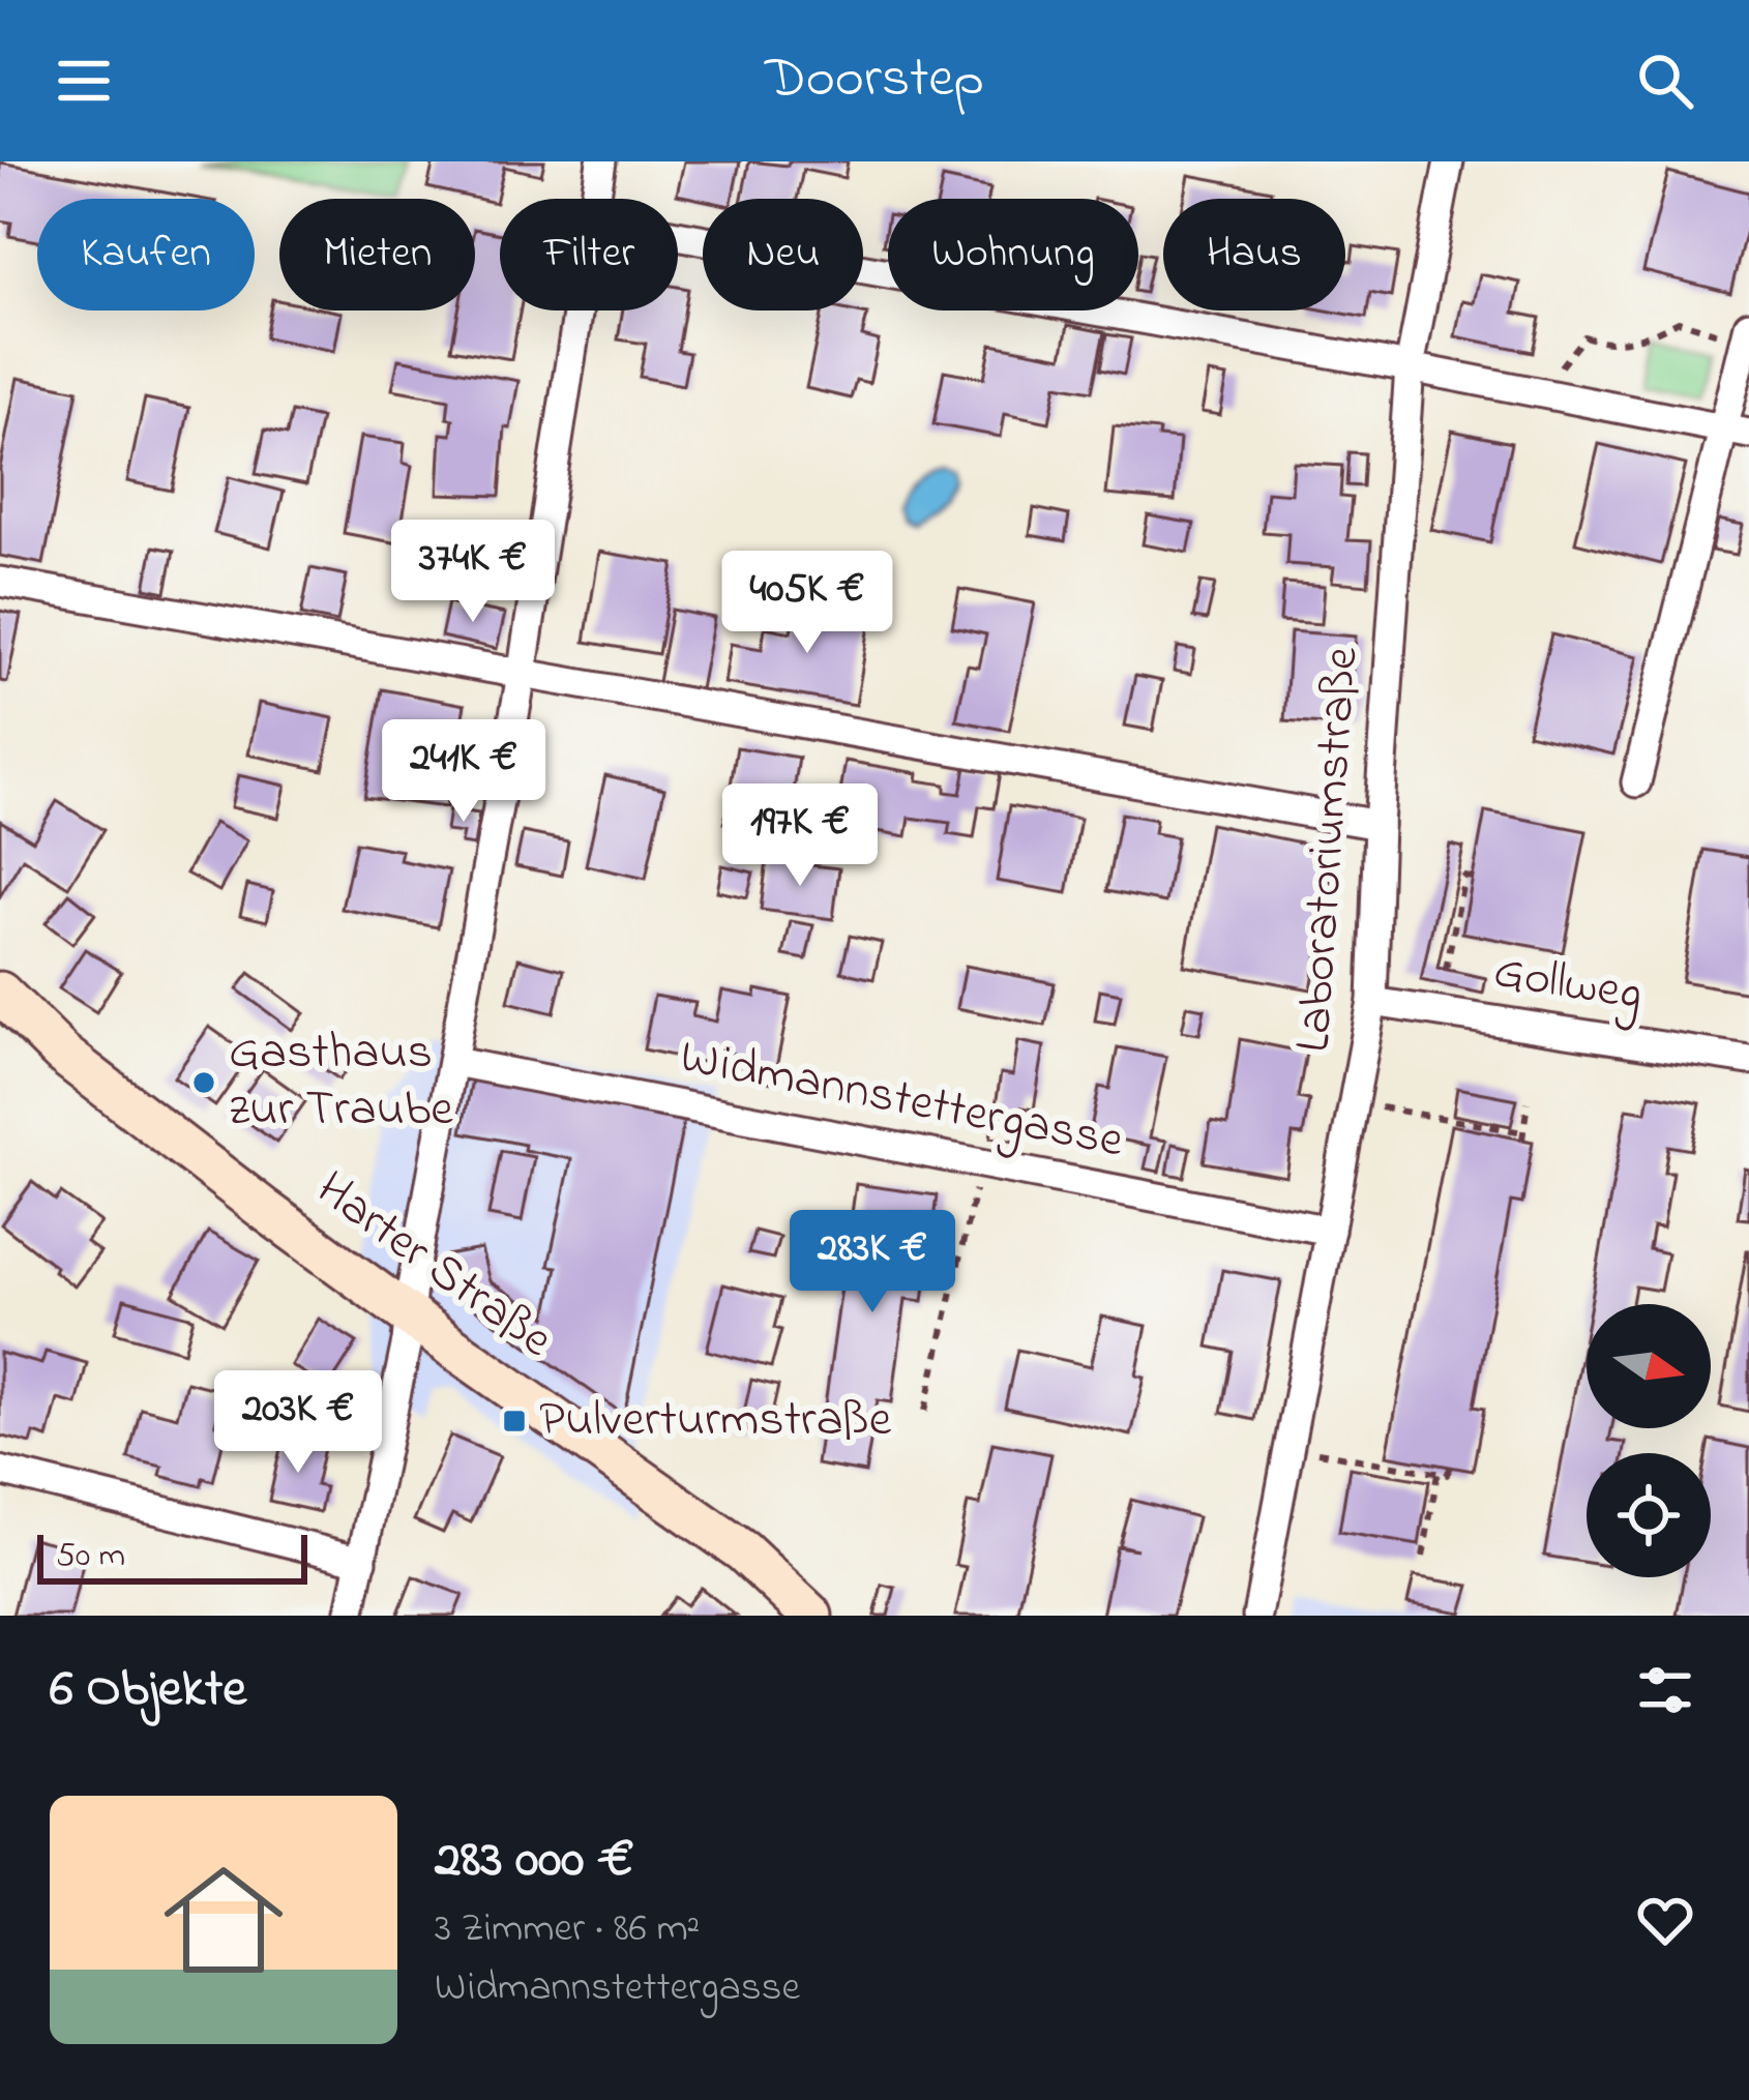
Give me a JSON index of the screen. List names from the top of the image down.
{
  "streets": {
    "main road": ["Harter Straße"],
    "street": ["Laboratoriumstraße", "Gollweg", "Widmannstettergasse"]
  },
  "crossings": [
    ["Laboratoriumstraße", "Gollweg"],
    ["Laboratoriumstraße", "Widmannstettergasse"]
  ],
  "places": {
    "other": ["Gasthaus zur Traube"],
    "transit": ["Pulverturmstraße"]
  },
  "scale_bar": "50 m",
  "north": "right",
  "page": {
    "header": "Doorstep",
    "chip": [
      "Kaufen",
      "Mieten",
      "Filter",
      "Neu",
      "Wohnung",
      "Haus"
    ],
    "price": [
      "374K €",
      "405K €",
      "241K €",
      "197K €",
      "283K €",
      "203K €"
    ],
    "scale": "50 m",
    "heading": "6 Objekte",
    "list": [
      {
        "name": "283 000 €",
        "note": "3 Zimmer · 86 m² · Widmannstettergasse"
      }
    ]
  }
}
